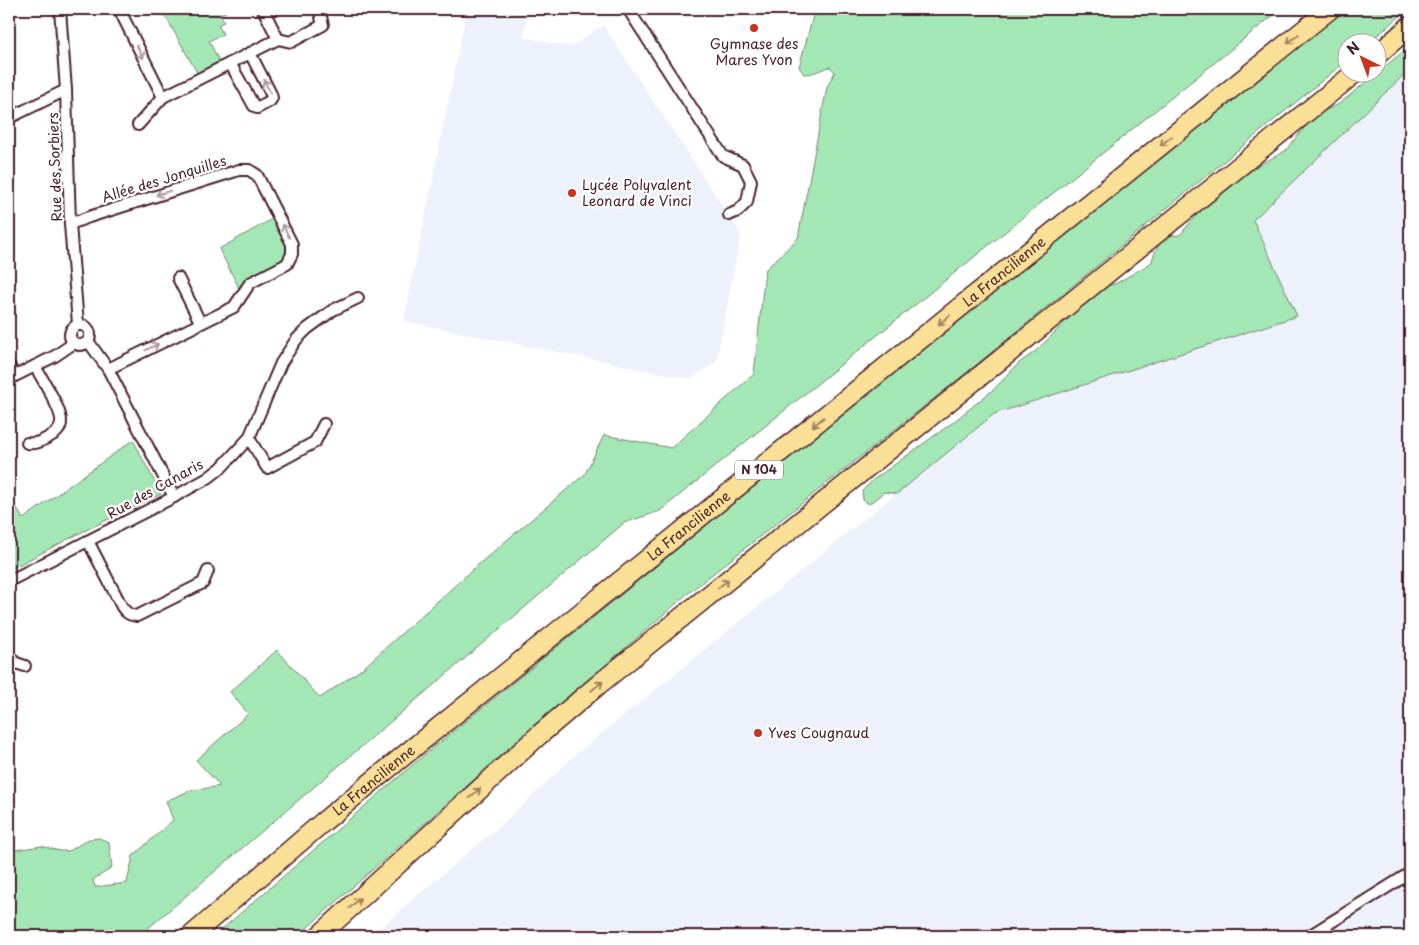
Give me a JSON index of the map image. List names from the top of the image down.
{
  "streets": {
    "highway": ["La Francilienne", "N 104"],
    "street": ["Rue des Sorbiers", "Allée des Jonquilles", "Rue des Canaris"]
  },
  "crossings": [
    ["Rue des Sorbiers", "Allée des Jonquilles"],
    ["Rue des Sorbiers", "Rue des Canaris"]
  ],
  "places": ["Gymnase des Mares Yvon", "Lycée Polyvalent Leonard de Vinci", "Yves Cougnaud"],
  "north": "top left"
}
